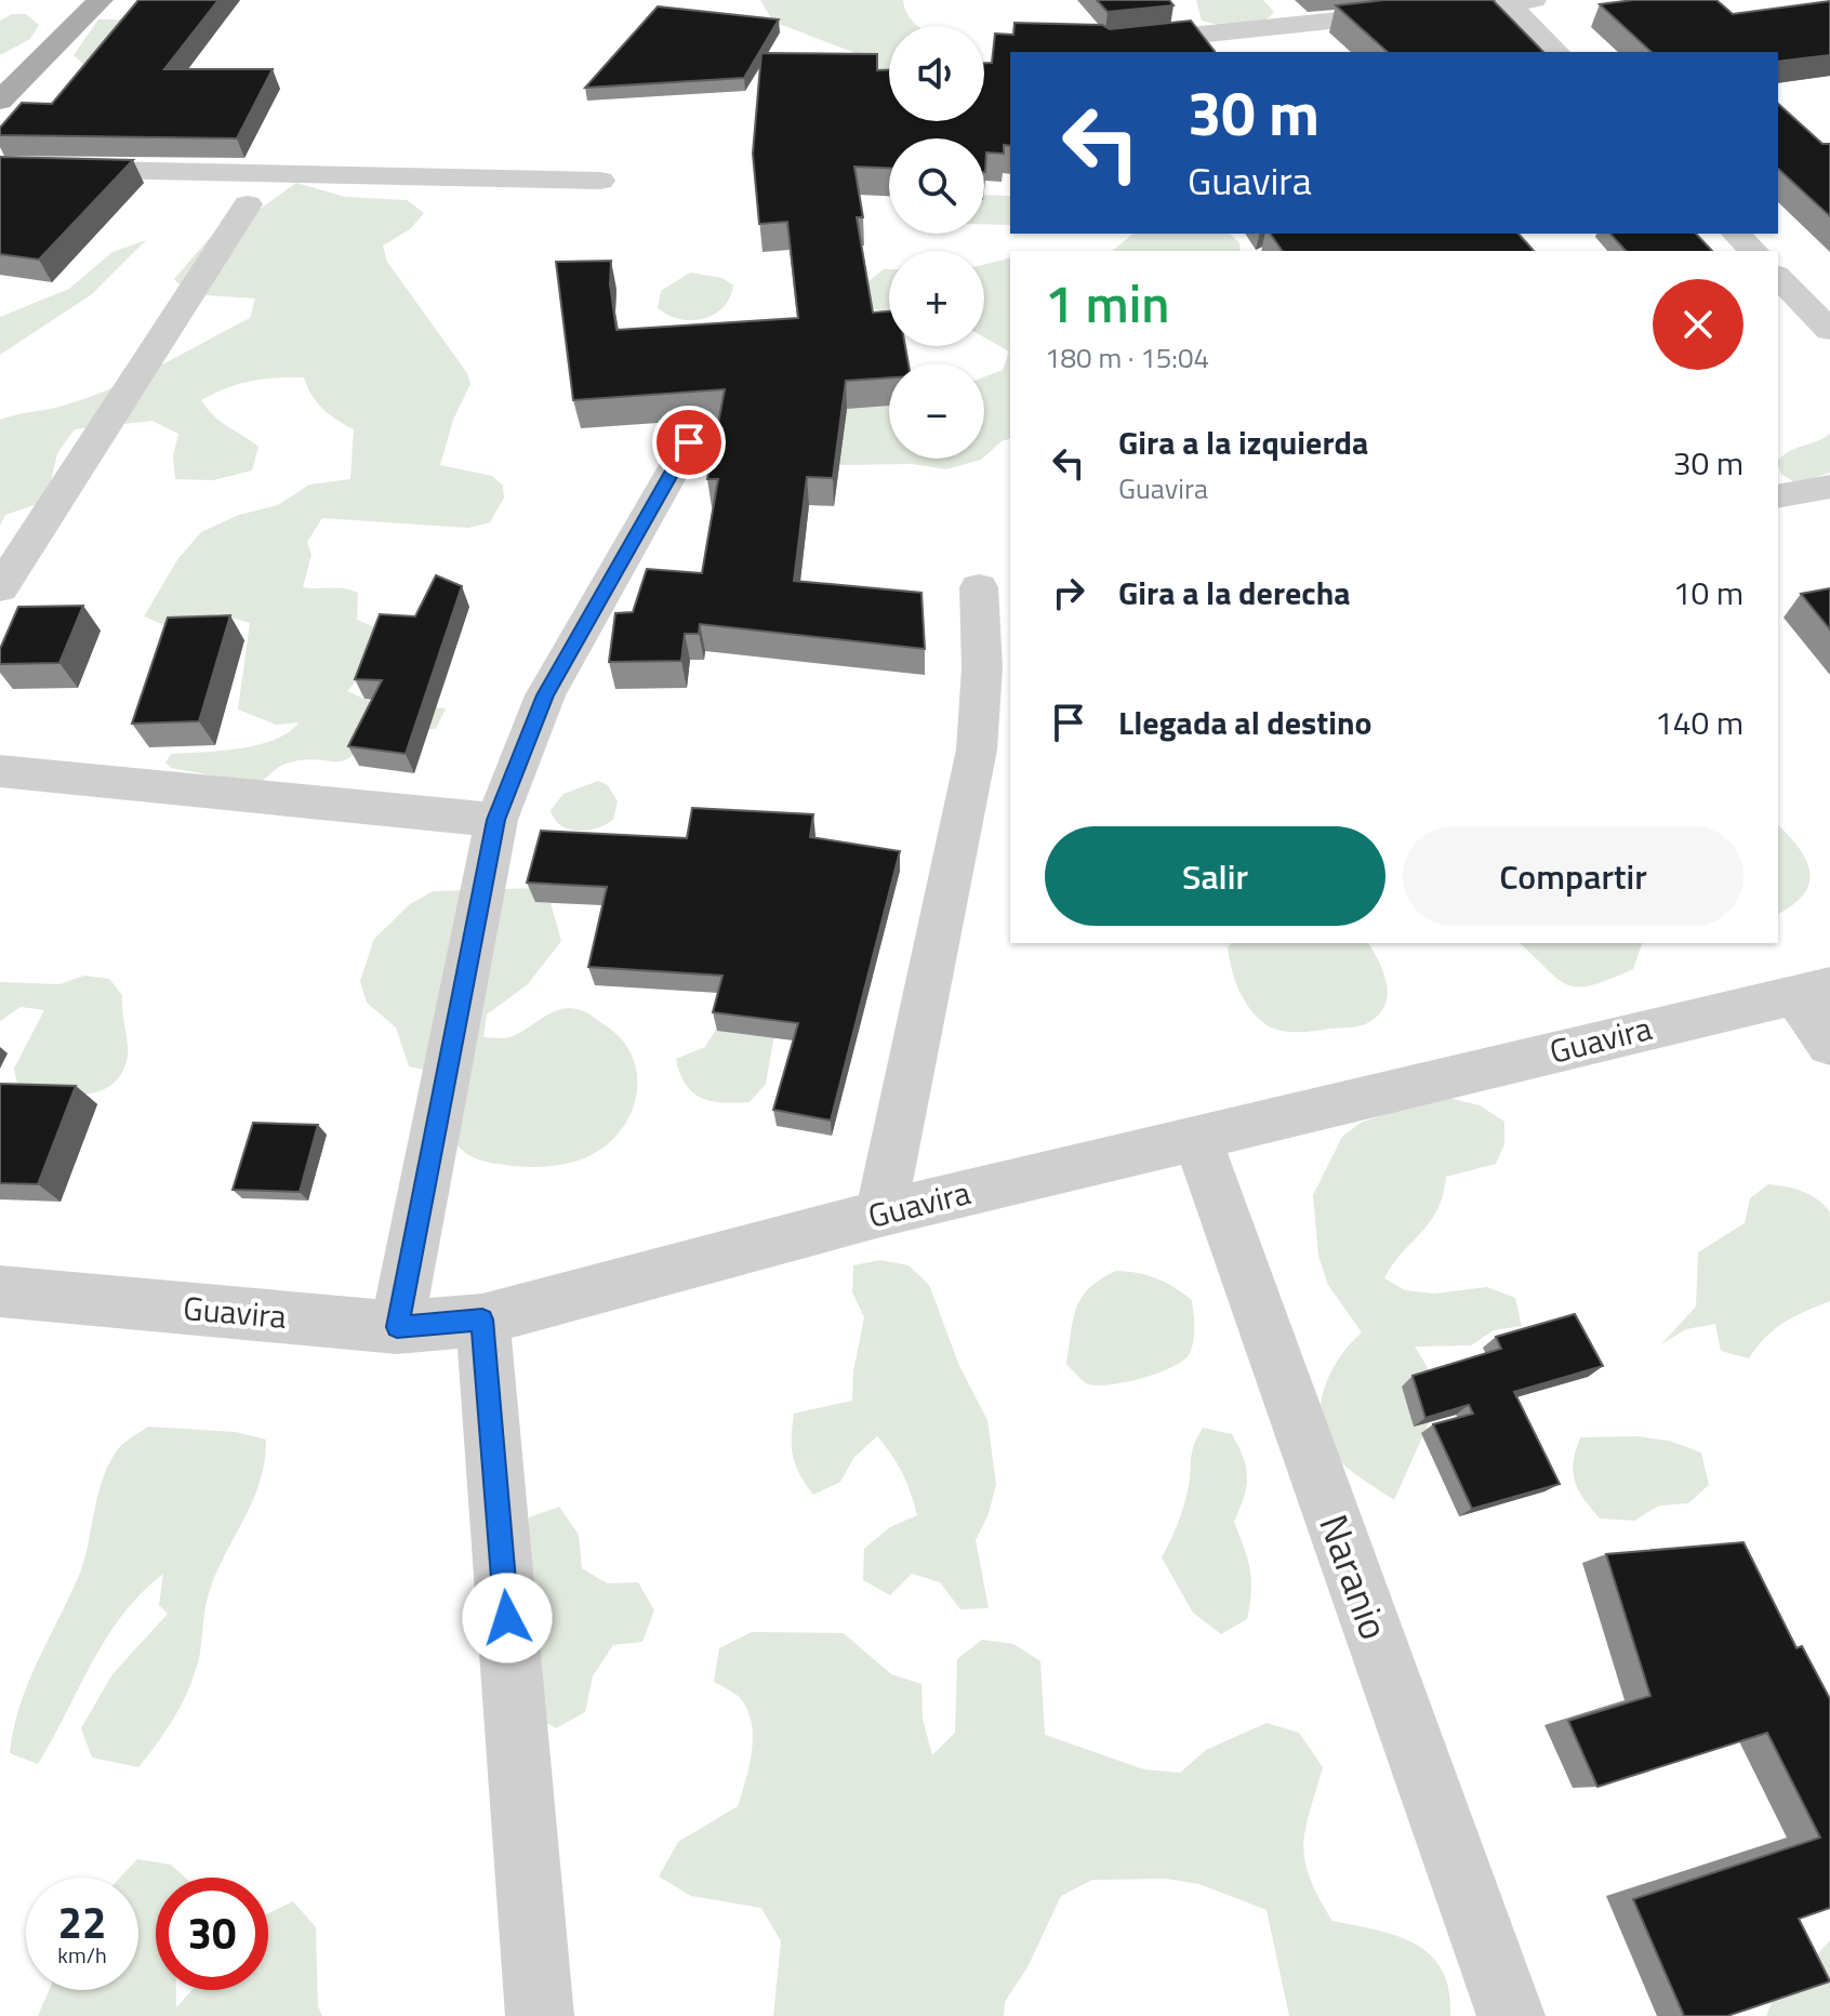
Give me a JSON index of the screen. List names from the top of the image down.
{
  "streets": {
    "street": ["Guavira", "Naranio"]
  },
  "crossings": [
    ["Guavira", "Naranio"]
  ],
  "page": {
    "map_buttons": ["+", "−"],
    "turn": ["30 m", "Guavira"],
    "heading": ["1 min", "180 m · 15:04"],
    "list": [
      {
        "name": "Gira a la izquierda",
        "note": "Guavira",
        "value": "30 m"
      },
      {
        "name": "Gira a la derecha",
        "value": "10 m"
      },
      {
        "name": "Llegada al destino",
        "value": "140 m"
      }
    ],
    "buttons": ["Salir", "Compartir"],
    "speed": "22 km/h",
    "limit": "30"
  }
}
